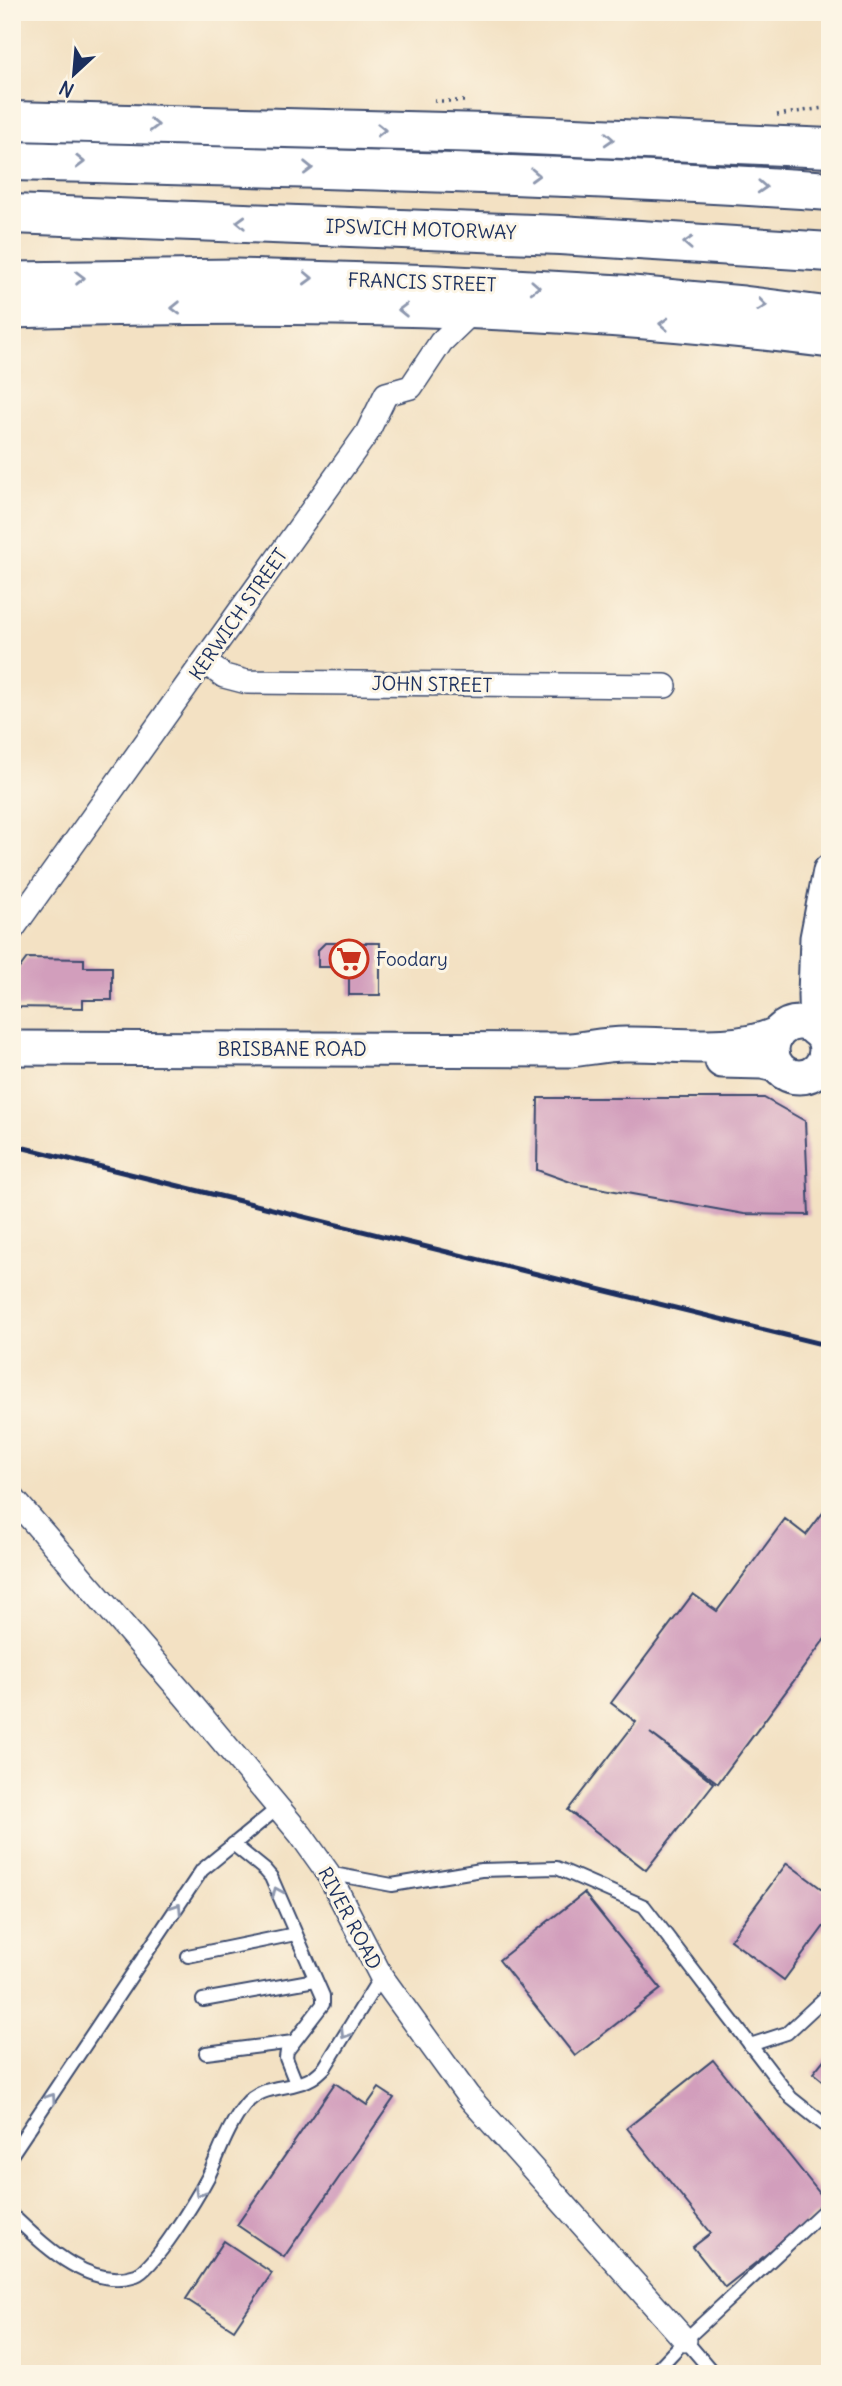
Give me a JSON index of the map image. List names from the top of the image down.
{
  "streets": {
    "highway": ["IPSWICH MOTORWAY"],
    "main road": ["FRANCIS STREET", "BRISBANE ROAD"],
    "street": ["KERWICH STREET", "JOHN STREET", "RIVER ROAD"]
  },
  "crossings": [
    ["FRANCIS STREET", "KERWICH STREET"],
    ["KERWICH STREET", "JOHN STREET"]
  ],
  "places": {
    "supermarket": ["Foodary"]
  },
  "north": "bottom left"
}
